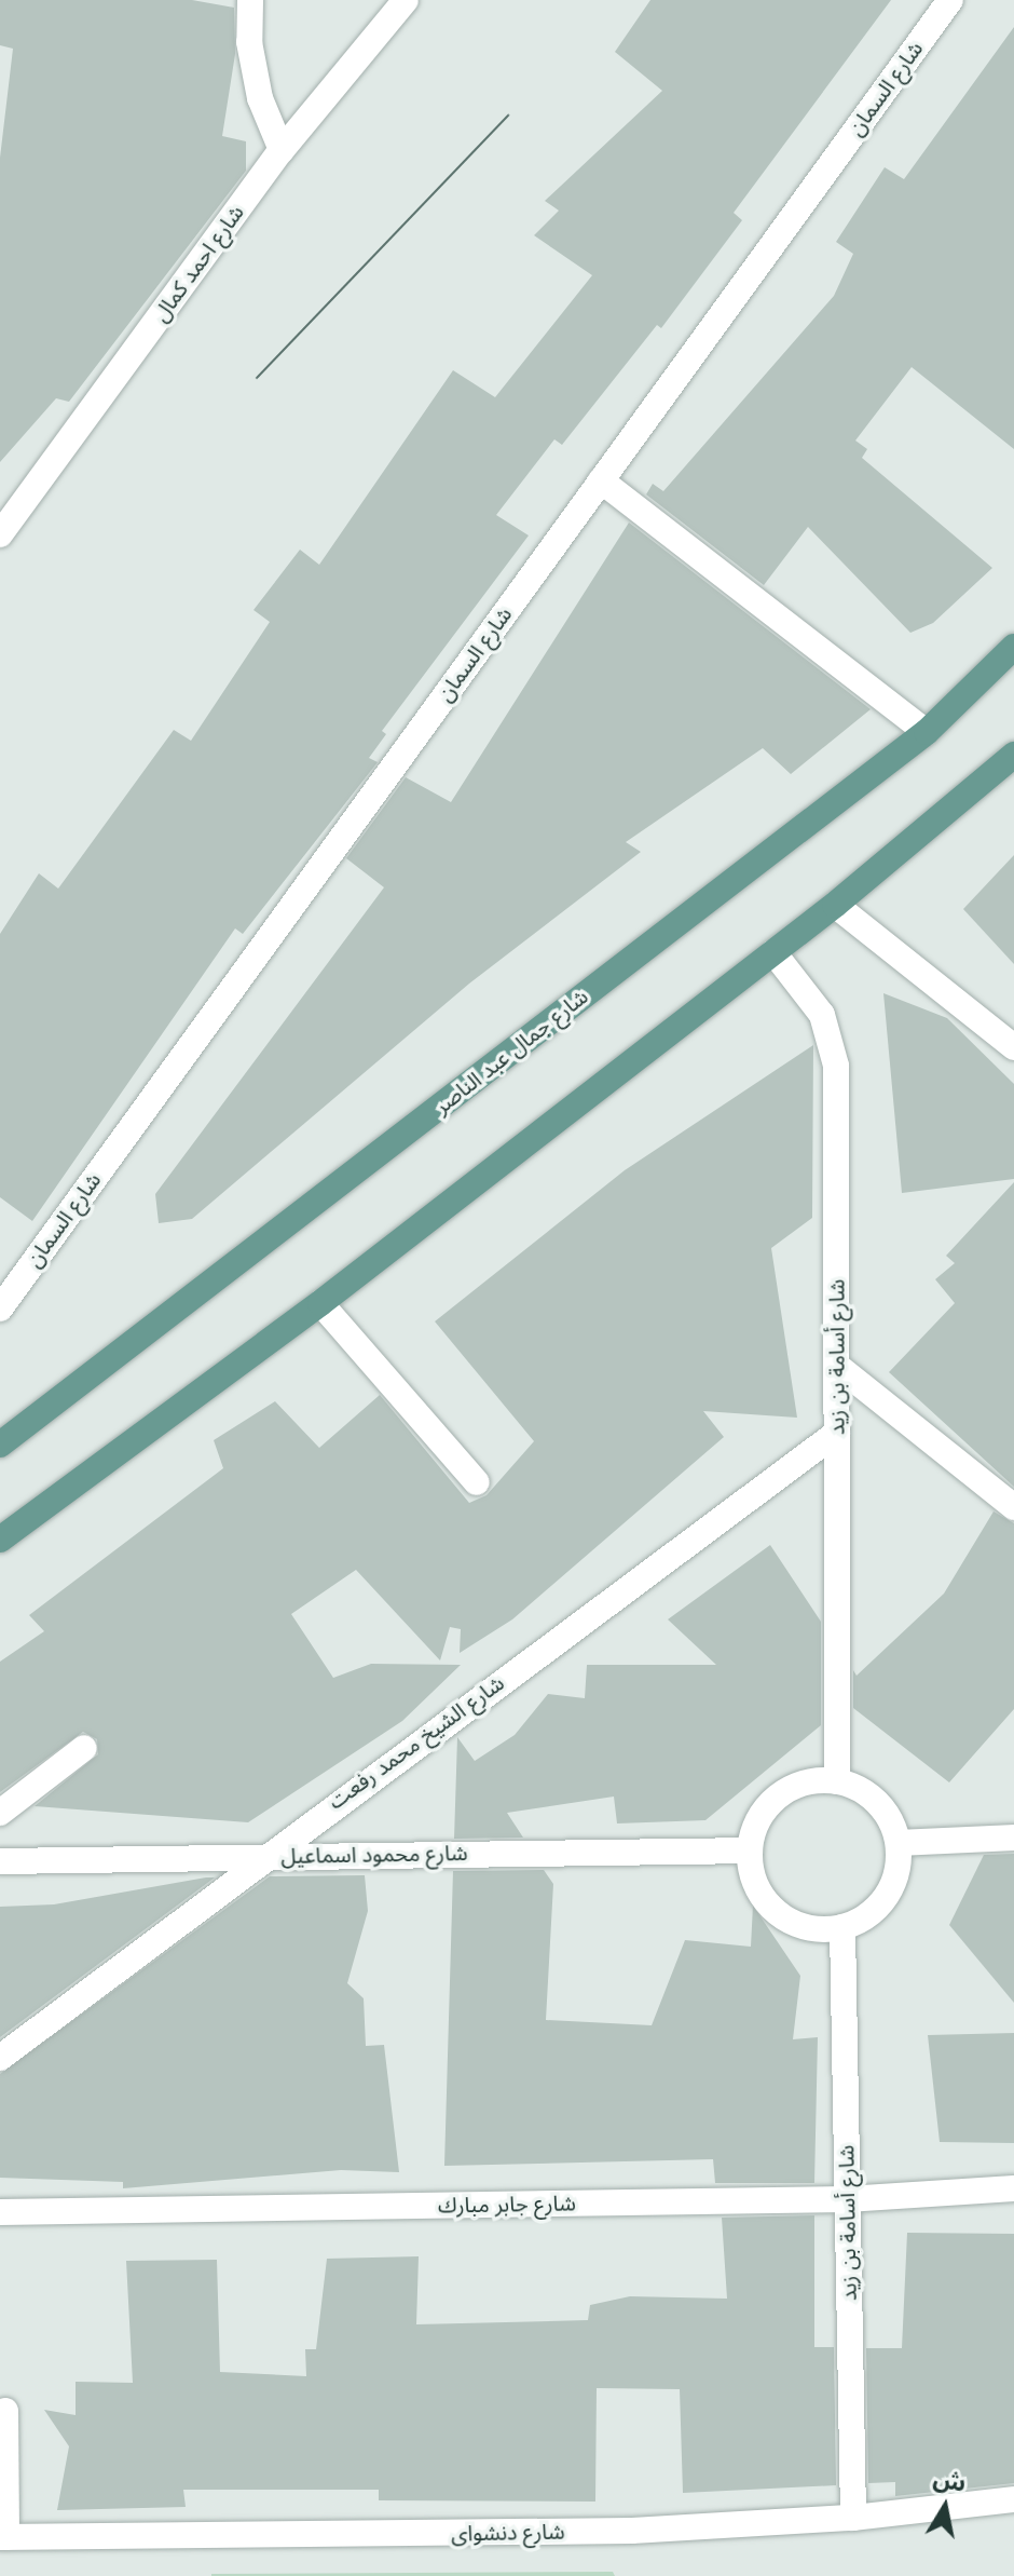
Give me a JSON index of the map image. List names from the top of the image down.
{
  "streets": {
    "main road": ["شارع جمال عبد الناصر"],
    "street": [
      "شارع السمان",
      "شارع احمد كمال",
      "شارع أسامة بن زيد",
      "شارع الشيخ محمد رفعت",
      "شارع محمود اسماعيل",
      "شارع جابر مبارك",
      "شارع دنشواى"
    ]
  },
  "crossings": [
    ["شارع أسامة بن زيد", "شارع الشيخ محمد رفعت"],
    ["شارع أسامة بن زيد", "شارع محمود اسماعيل"],
    ["شارع أسامة بن زيد", "شارع جابر مبارك"],
    ["شارع أسامة بن زيد", "شارع دنشواى"],
    ["شارع الشيخ محمد رفعت", "شارع محمود اسماعيل"]
  ],
  "north": "top"
}
